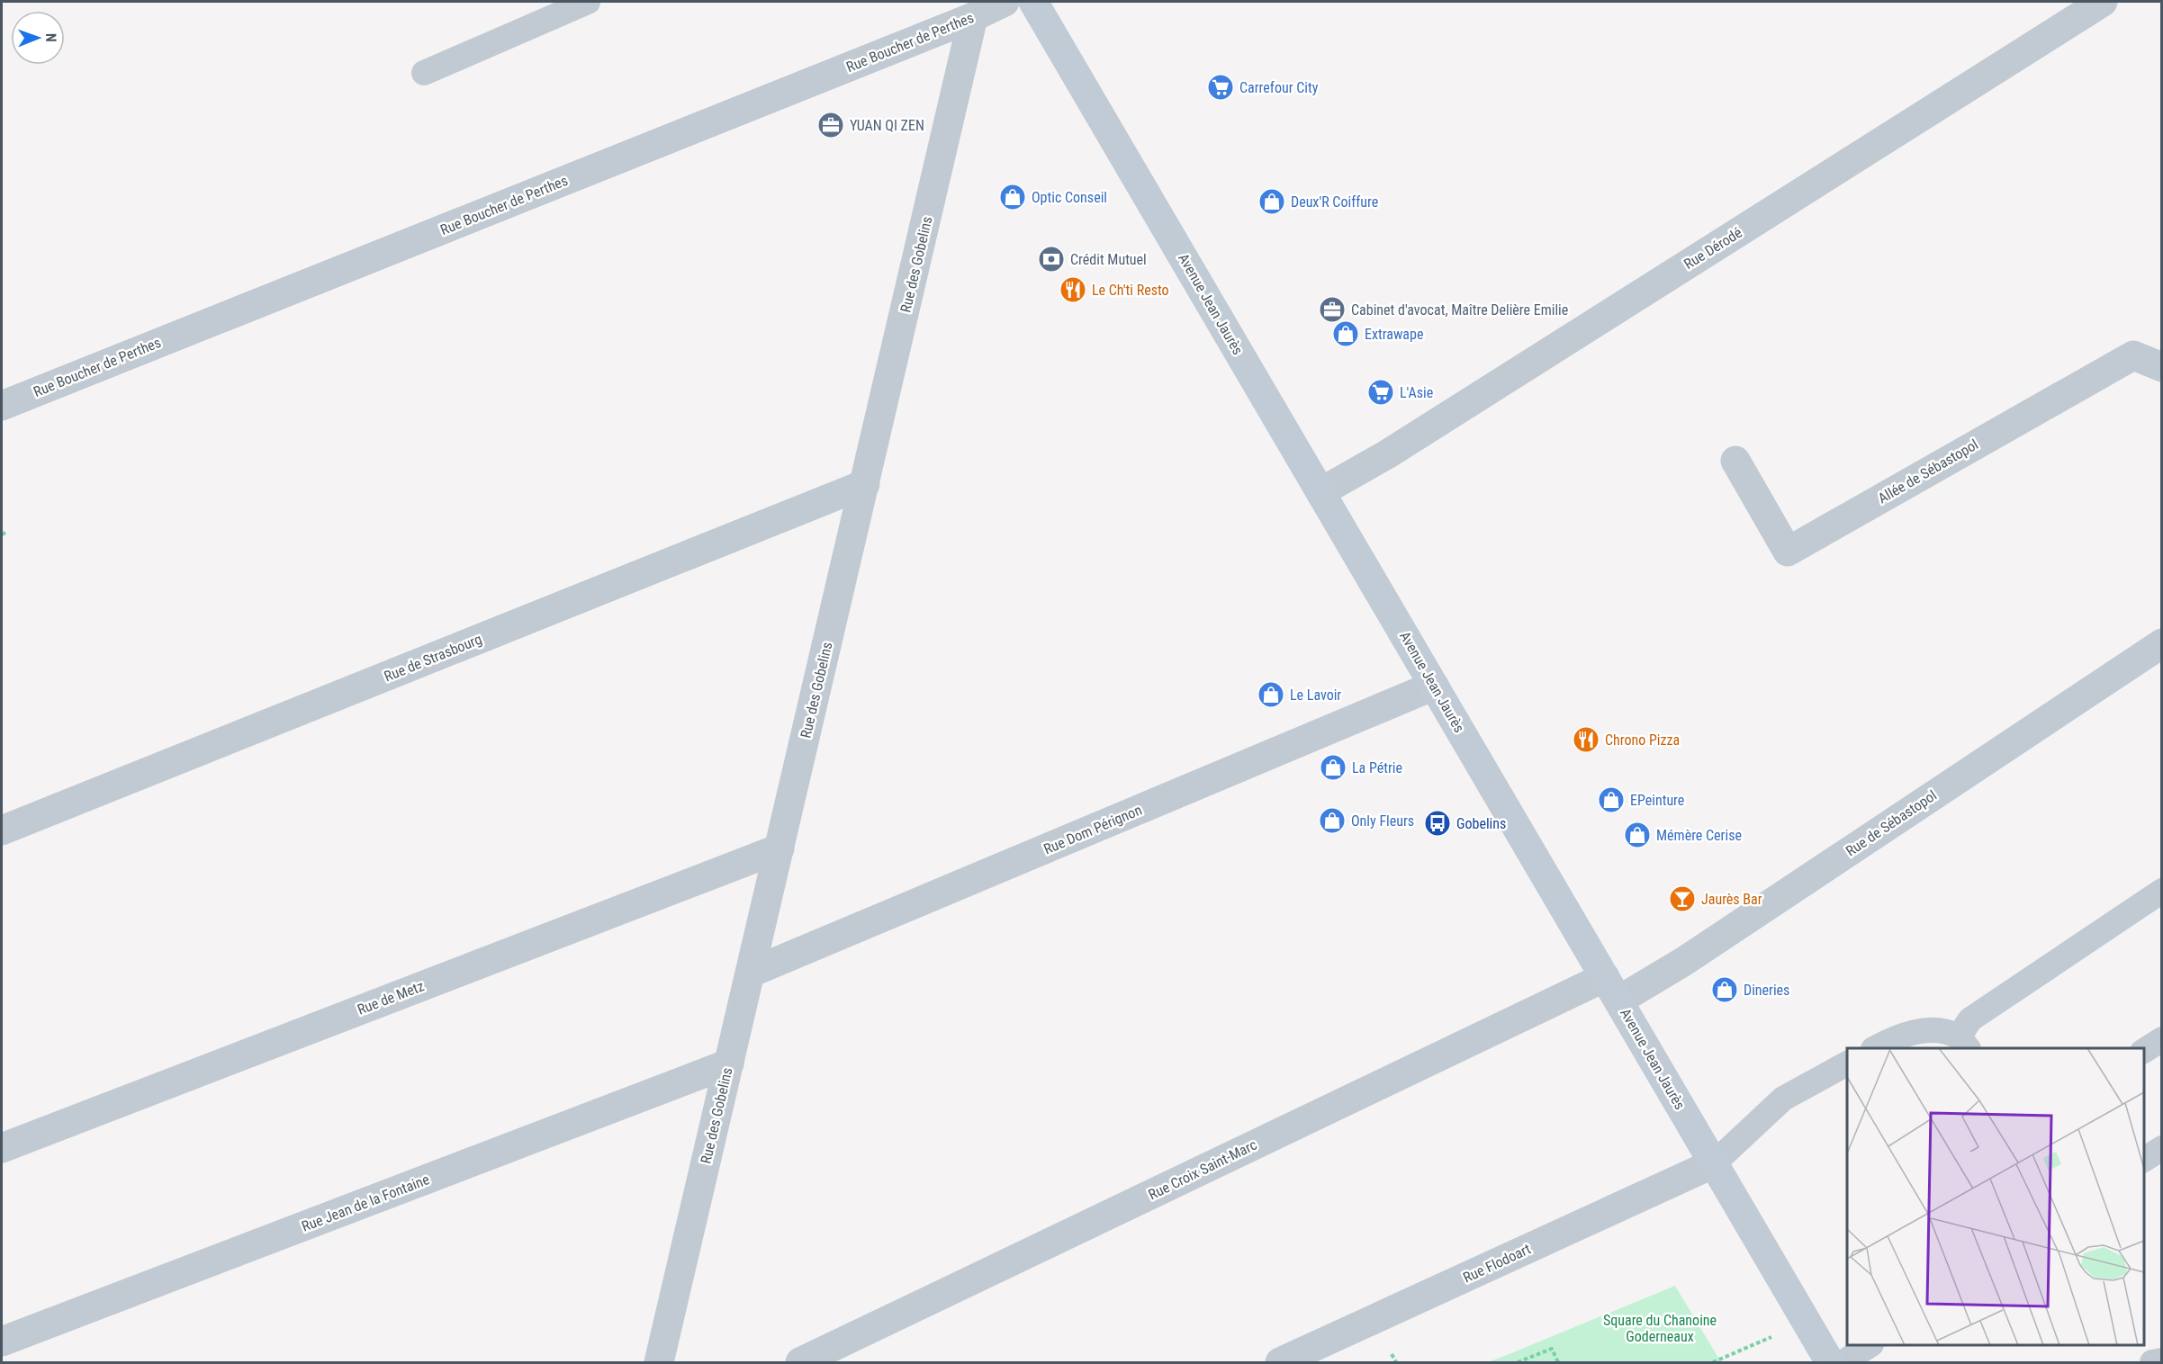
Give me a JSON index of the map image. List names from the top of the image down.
{
  "streets": {
    "main road": ["Avenue Jean Jaurès"],
    "street": [
      "Rue Boucher de Perthes",
      "Rue Dérodé",
      "Rue des Gobelins",
      "Allée de Sébastopol",
      "Rue de Strasbourg",
      "Rue de Sébastopol",
      "Rue Dom Pérignon",
      "Rue de Metz",
      "Rue Croix Saint-Marc",
      "Rue Jean de la Fontaine",
      "Rue Flodoart"
    ]
  },
  "crossings": [
    ["Rue Boucher de Perthes", "Rue des Gobelins"],
    ["Rue Dérodé", "Avenue Jean Jaurès"],
    ["Rue des Gobelins", "Rue de Strasbourg"],
    ["Rue des Gobelins", "Rue Dom Pérignon"],
    ["Rue des Gobelins", "Rue de Metz"],
    ["Rue des Gobelins", "Rue Jean de la Fontaine"],
    ["Avenue Jean Jaurès", "Rue de Sébastopol"],
    ["Avenue Jean Jaurès", "Rue Dom Pérignon"],
    ["Avenue Jean Jaurès", "Rue Croix Saint-Marc"],
    ["Avenue Jean Jaurès", "Rue Flodoart"],
    ["Rue de Sébastopol", "Rue Croix Saint-Marc"]
  ],
  "parks": ["Square du Chanoine Goderneaux"],
  "places": {
    "supermarket": ["Carrefour City", "L'Asie"],
    "office": ["YUAN QI ZEN", "Cabinet d'avocat, Maître Delière Emilie"],
    "shop": [
      "Optic Conseil",
      "Deux'R Coiffure",
      "Extrawape",
      "Le Lavoir",
      "La Pétrie",
      "EPeinture",
      "Only Fleurs",
      "Mémère Cerise",
      "Dineries"
    ],
    "bank": ["Crédit Mutuel"],
    "restaurant": ["Le Ch'ti Resto", "Chrono Pizza"],
    "bus stop": ["Gobelins"],
    "bar": ["Jaurès Bar"]
  },
  "north": "right"
}
